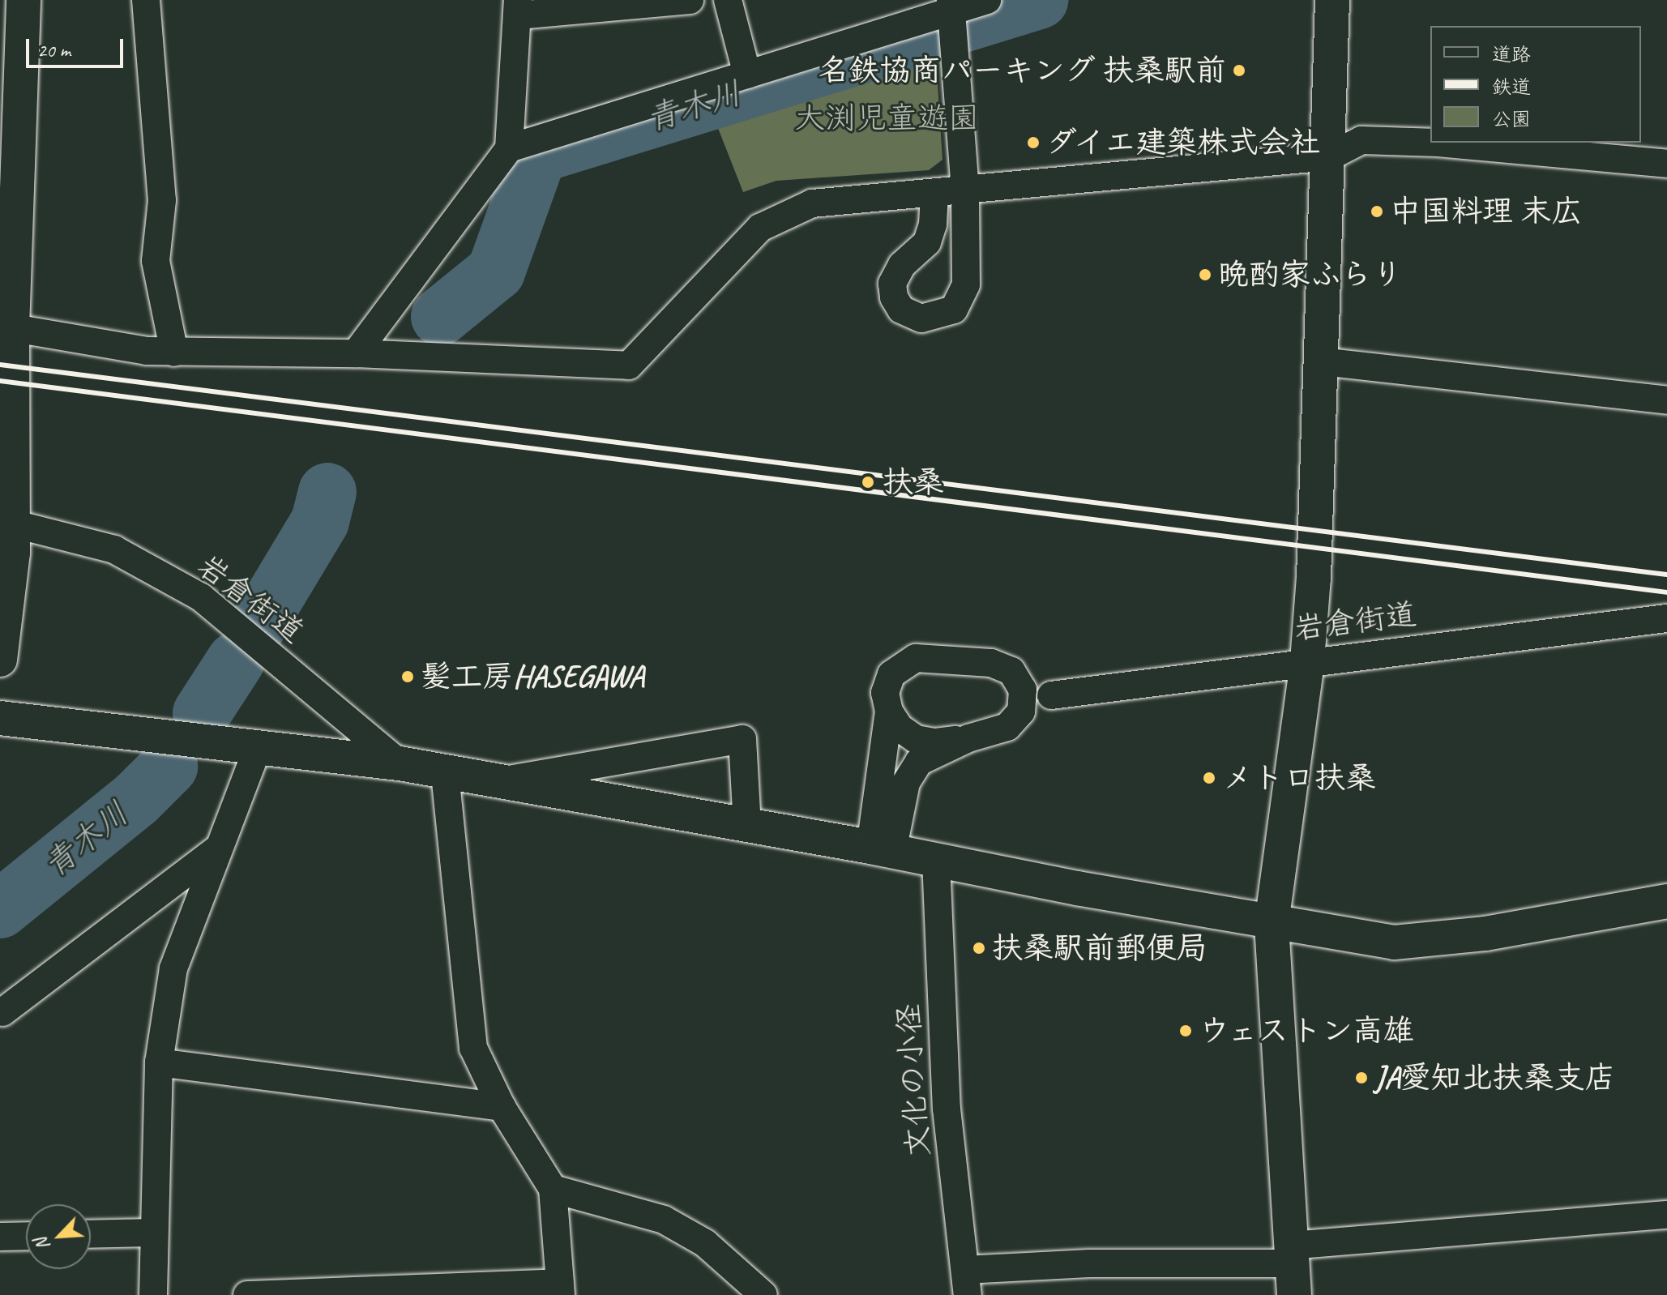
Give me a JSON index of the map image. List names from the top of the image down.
{
  "streets": {
    "street": ["岩倉街道", "文化の小径"]
  },
  "water": ["青木川"],
  "parks": ["大渕児童遊園"],
  "places": [
    "名鉄協商パーキング 扶桑駅前",
    "ダイエ建築株式会社",
    "中国料理 末広",
    "晩酌家ふらり",
    "扶桑",
    "髪工房HASEGAWA",
    "メトロ扶桑",
    "扶桑駅前郵便局",
    "ウェストン高雄",
    "JA愛知北扶桑支店"
  ],
  "legend": ["道路", "鉄道", "公園"],
  "scale_bar": "20 m",
  "north": "bottom left"
}
